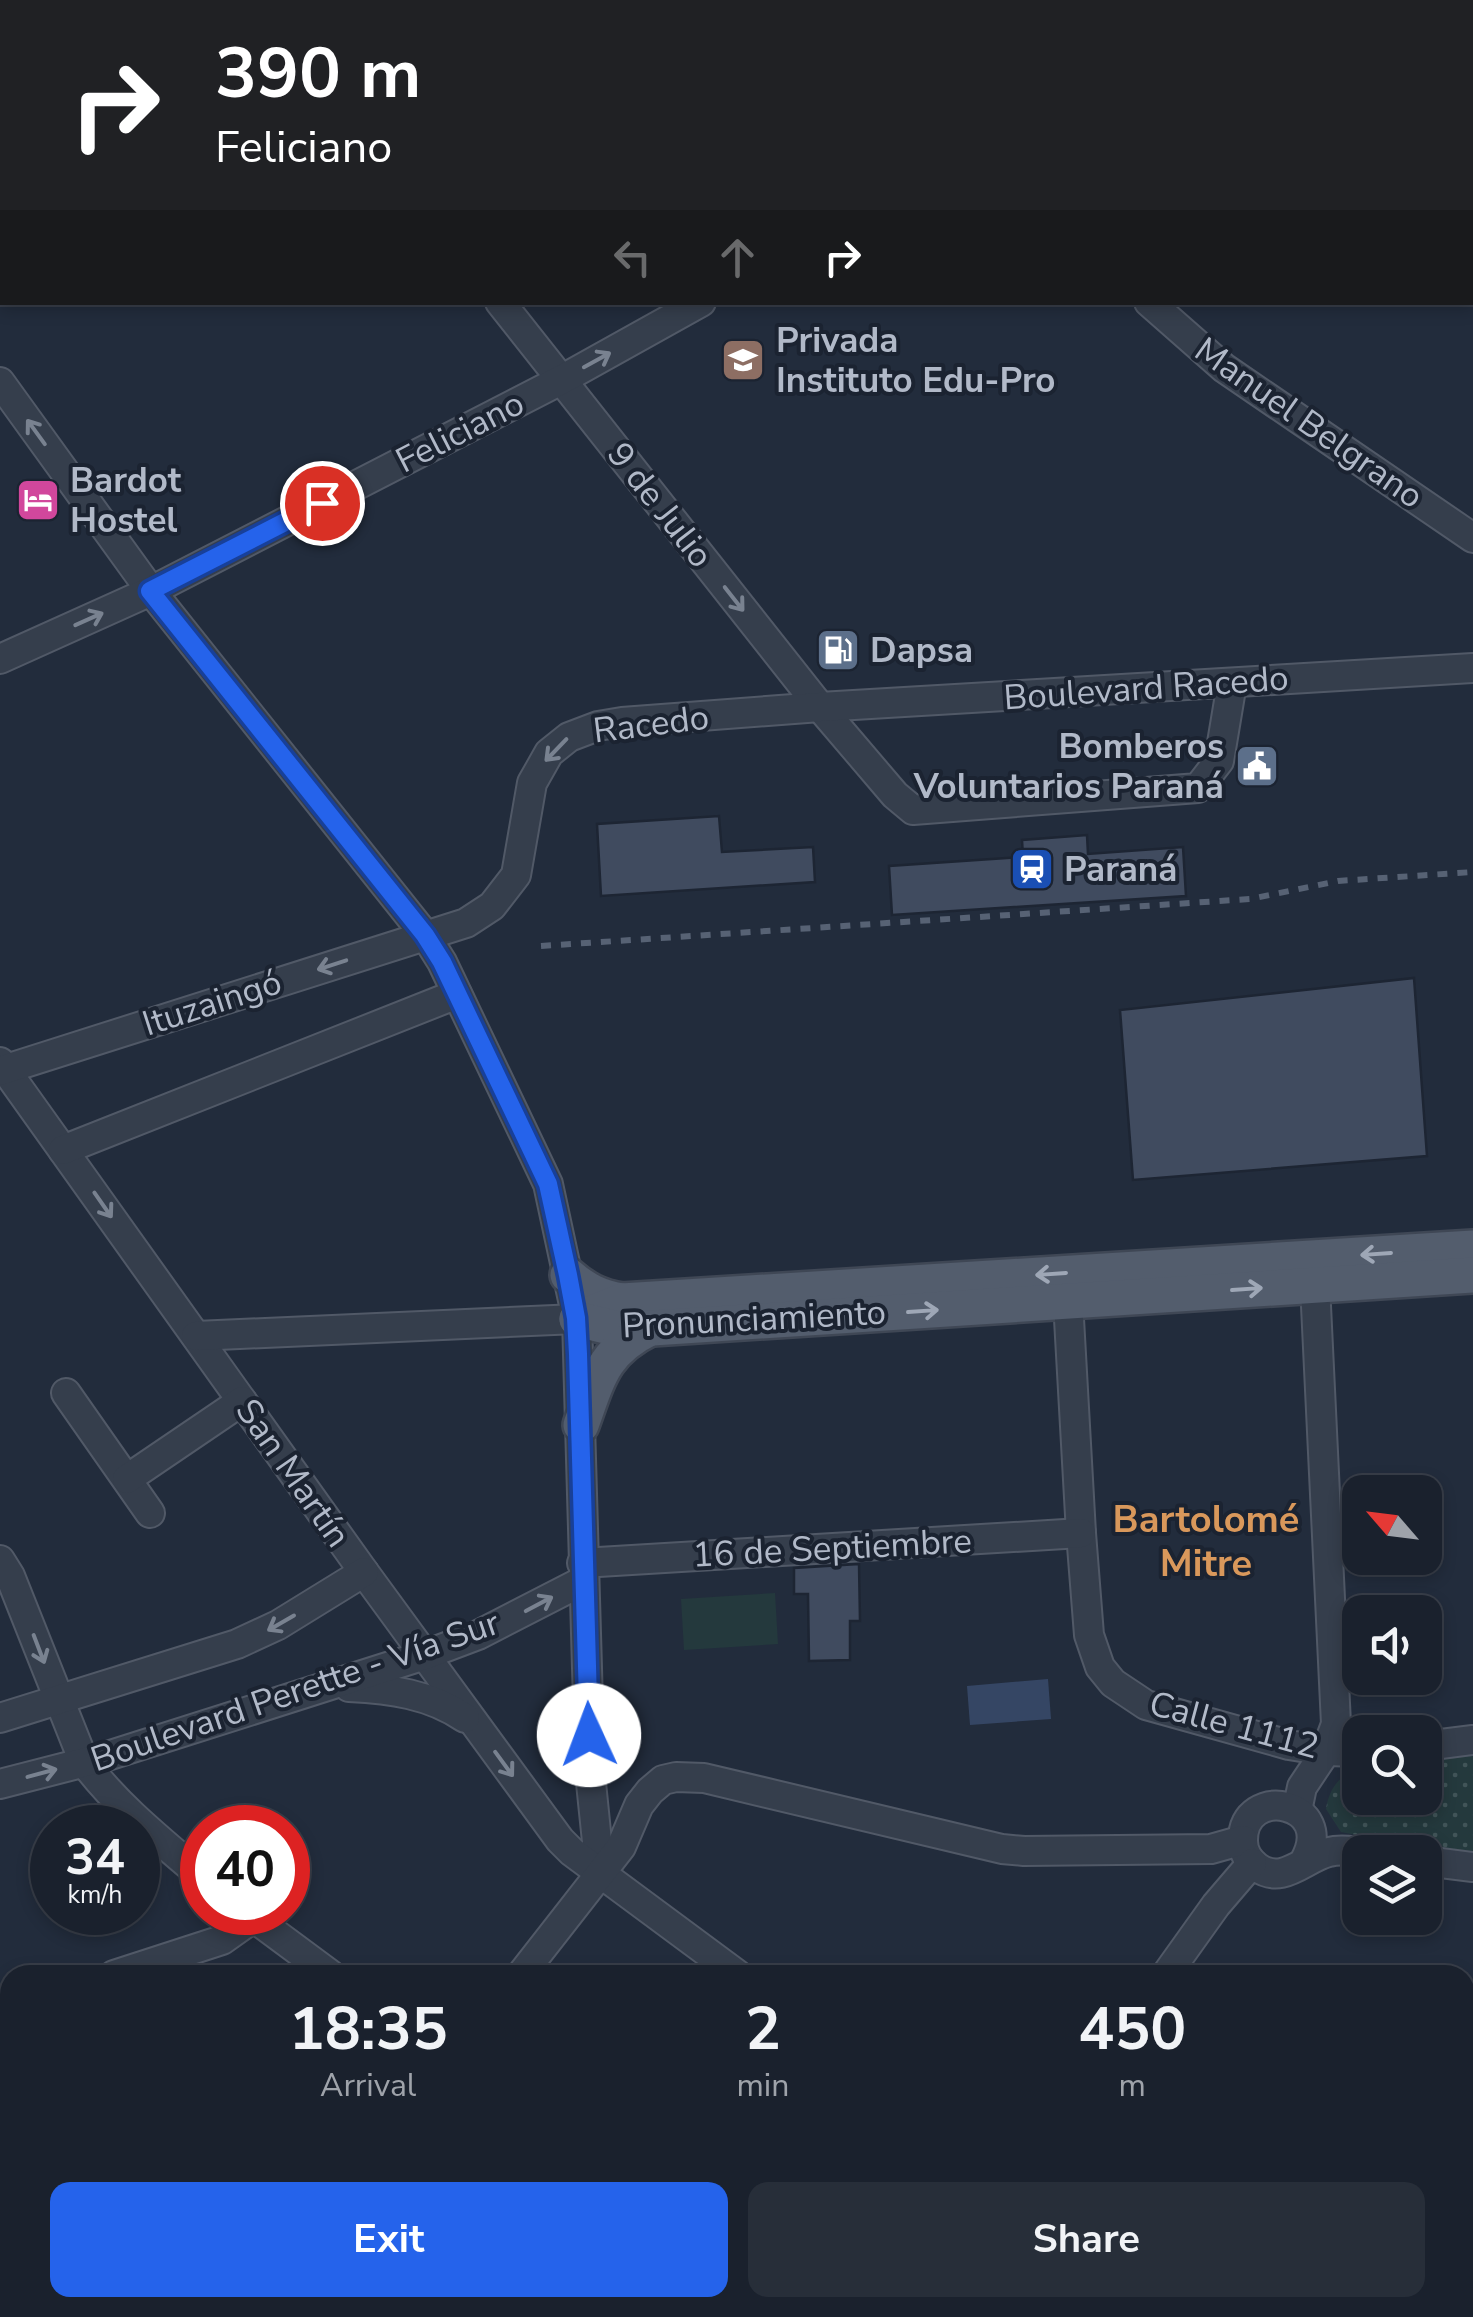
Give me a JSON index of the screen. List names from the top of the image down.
{
  "streets": {
    "main road": ["Pronunciamiento"],
    "street": [
      "Manuel Belgrano",
      "Feliciano",
      "9 de Julio",
      "Boulevard Racedo",
      "Racedo",
      "Ituzaingó",
      "San Martín",
      "16 de Septiembre",
      "Boulevard Perette - Vía Sur",
      "Calle 1112"
    ]
  },
  "crossings": [
    ["Feliciano", "9 de Julio"],
    ["9 de Julio", "Boulevard Racedo"],
    ["9 de Julio", "Racedo"],
    ["Boulevard Racedo", "Racedo"],
    ["Racedo", "Ituzaingó"],
    ["Ituzaingó", "San Martín"],
    ["San Martín", "Boulevard Perette - Vía Sur"],
    ["16 de Septiembre", "Boulevard Perette - Vía Sur"],
    ["16 de Septiembre", "Calle 1112"]
  ],
  "one_way": [
    "Feliciano",
    "9 de Julio",
    "Racedo",
    "San Martín",
    "Boulevard Perette - Vía Sur"
  ],
  "districts": ["Bartolomé Mitre"],
  "places": {
    "school or university": ["Privada Instituto Edu-Pro"],
    "hotel": ["Bardot Hostel"],
    "fuel station": ["Dapsa"],
    "public building": ["Bomberos Voluntarios Paraná"],
    "station": ["Paraná"]
  },
  "north": "top left",
  "page": {
    "turn": ["390 m", "Feliciano"],
    "speed": "34 km/h",
    "limit": "40",
    "eta": [
      "18:35",
      "Arrival",
      "2",
      "min",
      "450",
      "m"
    ],
    "buttons": ["Exit", "Share"]
  }
}
